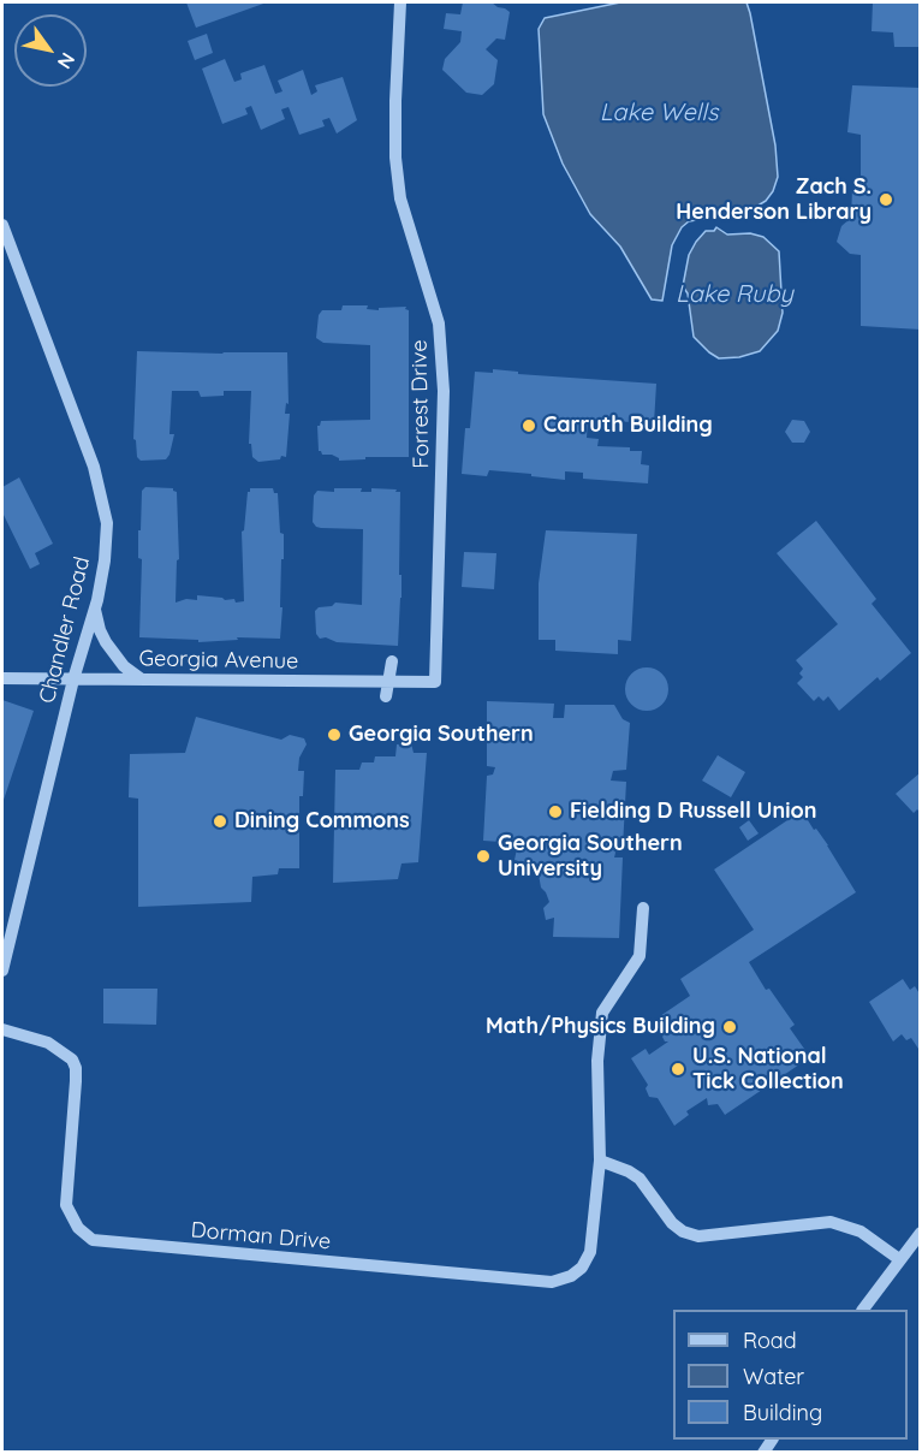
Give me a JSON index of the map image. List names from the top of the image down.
{
  "streets": {
    "street": [
      "Forrest Drive",
      "Chandler Road",
      "Georgia Avenue",
      "Dorman Drive"
    ]
  },
  "crossings": [
    ["Forrest Drive", "Georgia Avenue"],
    ["Chandler Road", "Georgia Avenue"]
  ],
  "water": ["Lake Wells", "Lake Ruby"],
  "places": [
    "Zach S. Henderson Library",
    "Carruth Building",
    "Georgia Southern",
    "Fielding D Russell Union",
    "Dining Commons",
    "Georgia Southern University",
    "Math/Physics Building",
    "U.S. National Tick Collection"
  ],
  "legend": ["Road", "Water", "Building"],
  "north": "bottom right"
}
